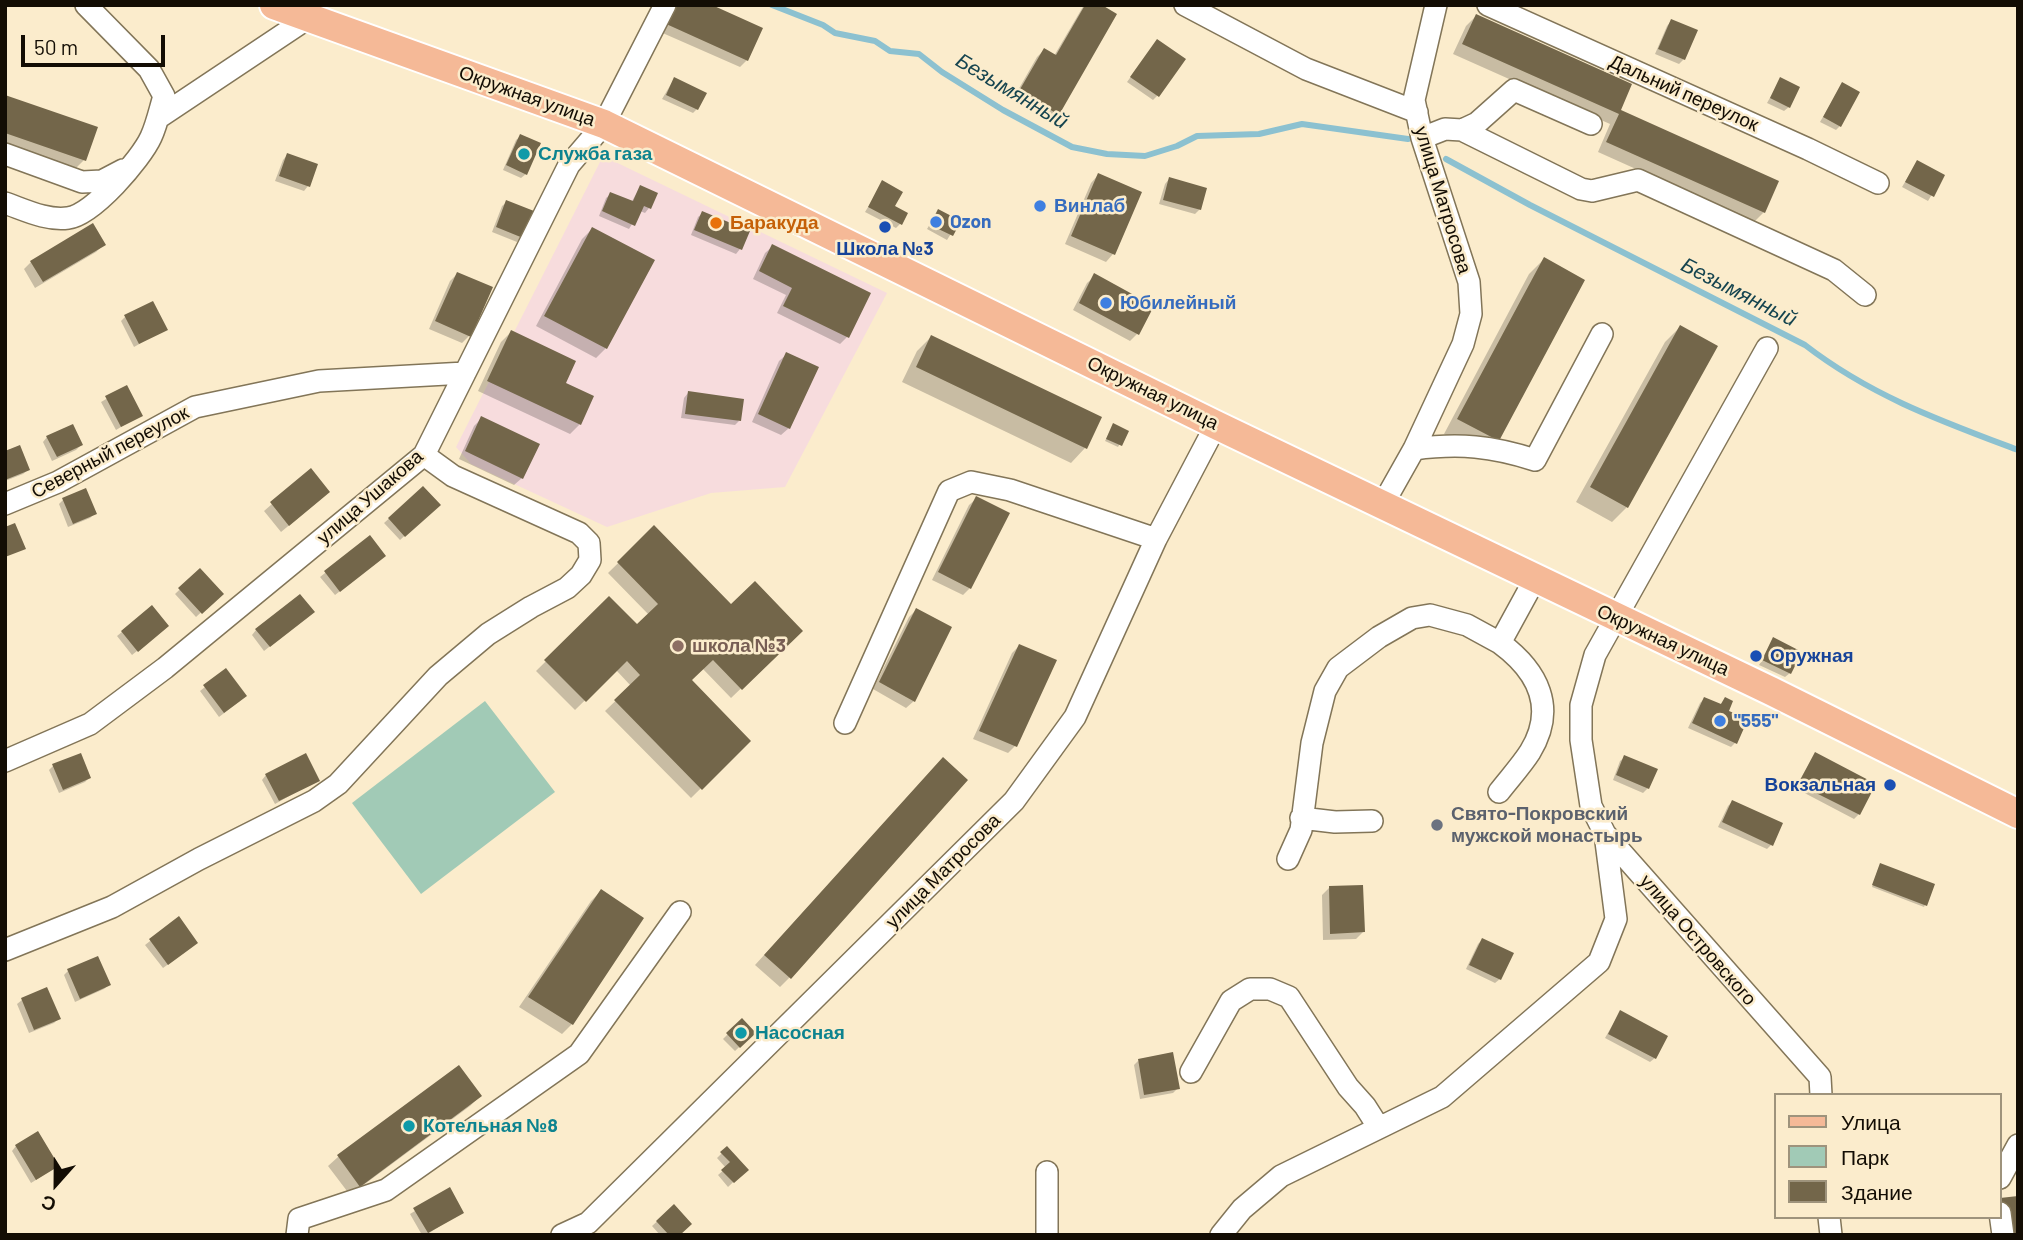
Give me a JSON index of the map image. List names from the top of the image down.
{
  "streets": {
    "main road": ["Окружная улица"],
    "street": [
      "Дальний переулок",
      "улица Матросова",
      "Северный переулок",
      "улица Ушакова",
      "улица Островского"
    ]
  },
  "crossings": [
    ["Окружная улица", "улица Матросова"],
    ["Окружная улица", "улица Ушакова"],
    ["Окружная улица", "улица Островского"],
    ["Северный переулок", "улица Ушакова"]
  ],
  "water": ["Безымянный"],
  "places": [
    "Служба газа",
    "Винлаб",
    "Ozon",
    "Баракуда",
    "Школа №3",
    "Юбилейный",
    "школа №3",
    "Оружная",
    "\"555\"",
    "Вокзальная",
    "Свято-Покровский мужской монастырь",
    "Насосная",
    "Котельная №8"
  ],
  "legend": ["Улица", "Парк", "Здание"],
  "scale_bar": "50 m",
  "north": "bottom"
}
